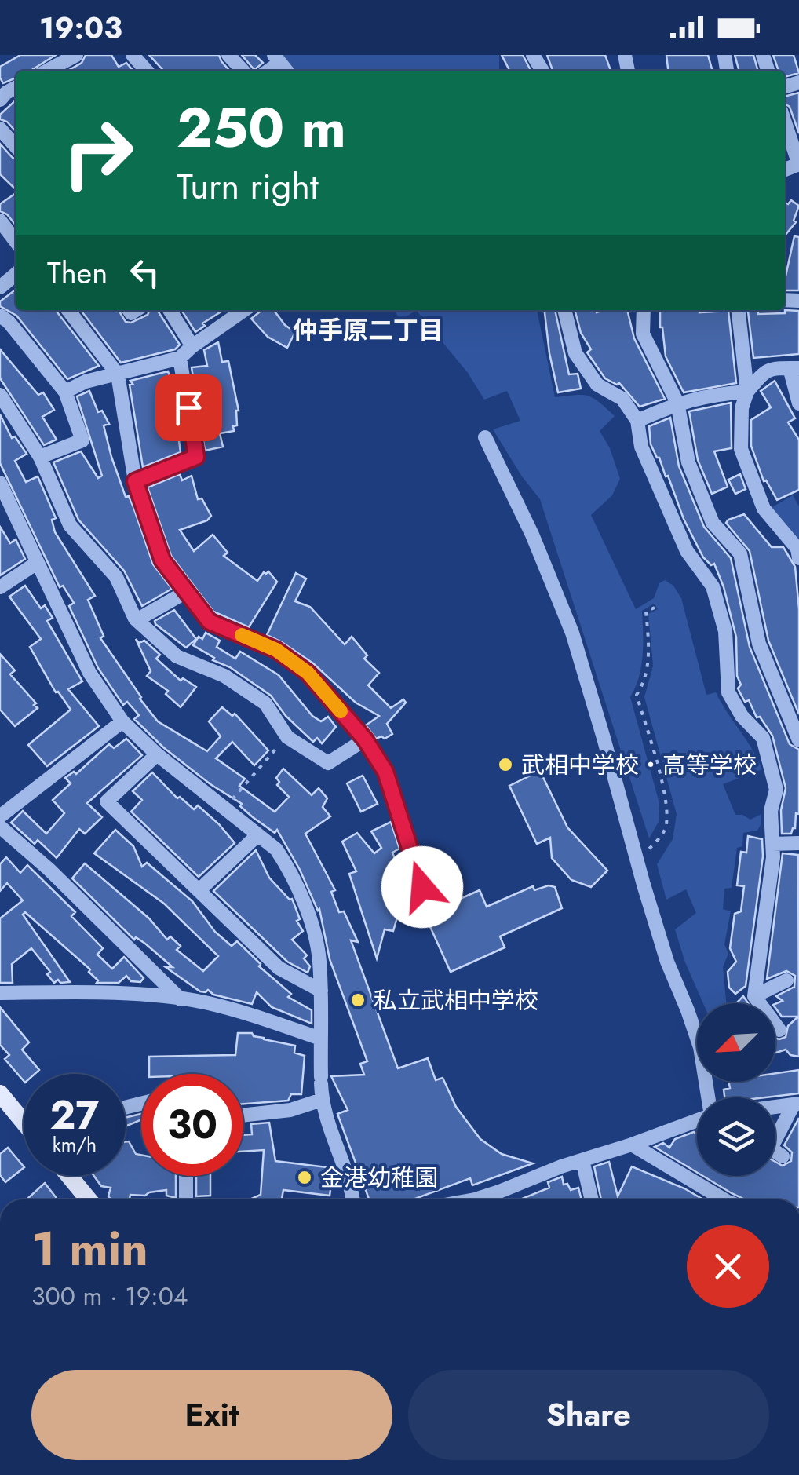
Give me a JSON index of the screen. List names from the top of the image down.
{
  "districts": ["仲手原二丁目"],
  "places": ["武相中学校・高等学校", "私立武相中学校", "金港幼稚園"],
  "north": "bottom left",
  "page": {
    "status": "19:03",
    "turn": ["250 m", "Turn right"],
    "then": "Then",
    "speed": "27 km/h",
    "limit": "30",
    "heading": ["1 min", "300 m · 19:04"],
    "buttons": ["Exit", "Share"]
  }
}
